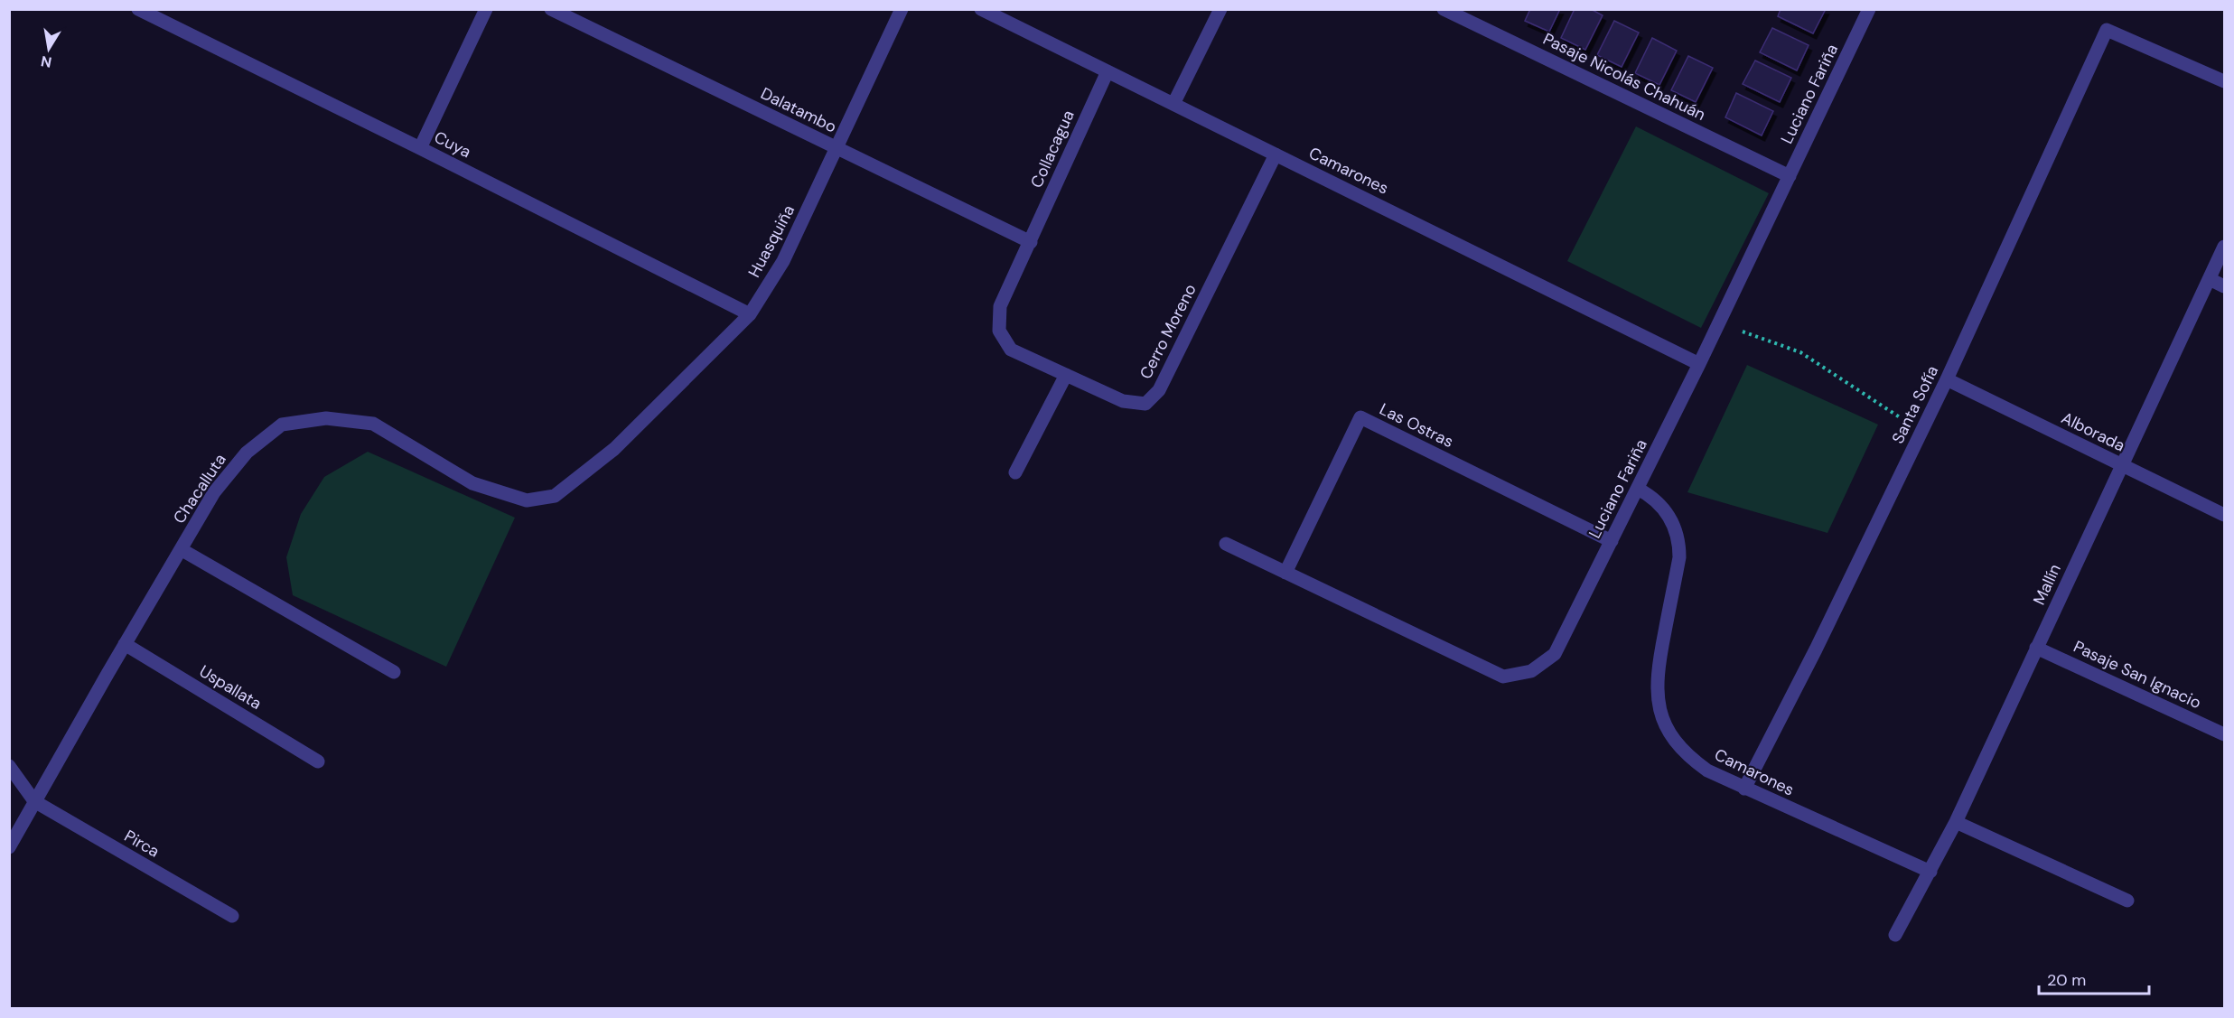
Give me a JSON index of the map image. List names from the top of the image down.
{
  "streets": {
    "street": [
      "Pasaje Nicolás Chahuán",
      "Luciano Fariña",
      "Dalatambo",
      "Cuya",
      "Collacagua",
      "Camarones",
      "Huasquiña",
      "Cerro Moreno",
      "Santa Sofía",
      "Las Ostras",
      "Alborada",
      "Chacalluta",
      "Mallín",
      "Pasaje San Ignacio",
      "Uspallata",
      "Pirca"
    ]
  },
  "crossings": [
    ["Pasaje Nicolás Chahuán", "Luciano Fariña"],
    ["Luciano Fariña", "Camarones"],
    ["Luciano Fariña", "Las Ostras"],
    ["Dalatambo", "Collacagua"],
    ["Dalatambo", "Huasquiña"],
    ["Cuya", "Huasquiña"],
    ["Collacagua", "Camarones"],
    ["Collacagua", "Cerro Moreno"],
    ["Camarones", "Cerro Moreno"],
    ["Camarones", "Santa Sofía"],
    ["Camarones", "Mallín"],
    ["Huasquiña", "Chacalluta"],
    ["Santa Sofía", "Alborada"],
    ["Alborada", "Mallín"],
    ["Chacalluta", "Uspallata"],
    ["Chacalluta", "Pirca"],
    ["Mallín", "Pasaje San Ignacio"]
  ],
  "scale_bar": "20 m",
  "north": "bottom"
}
